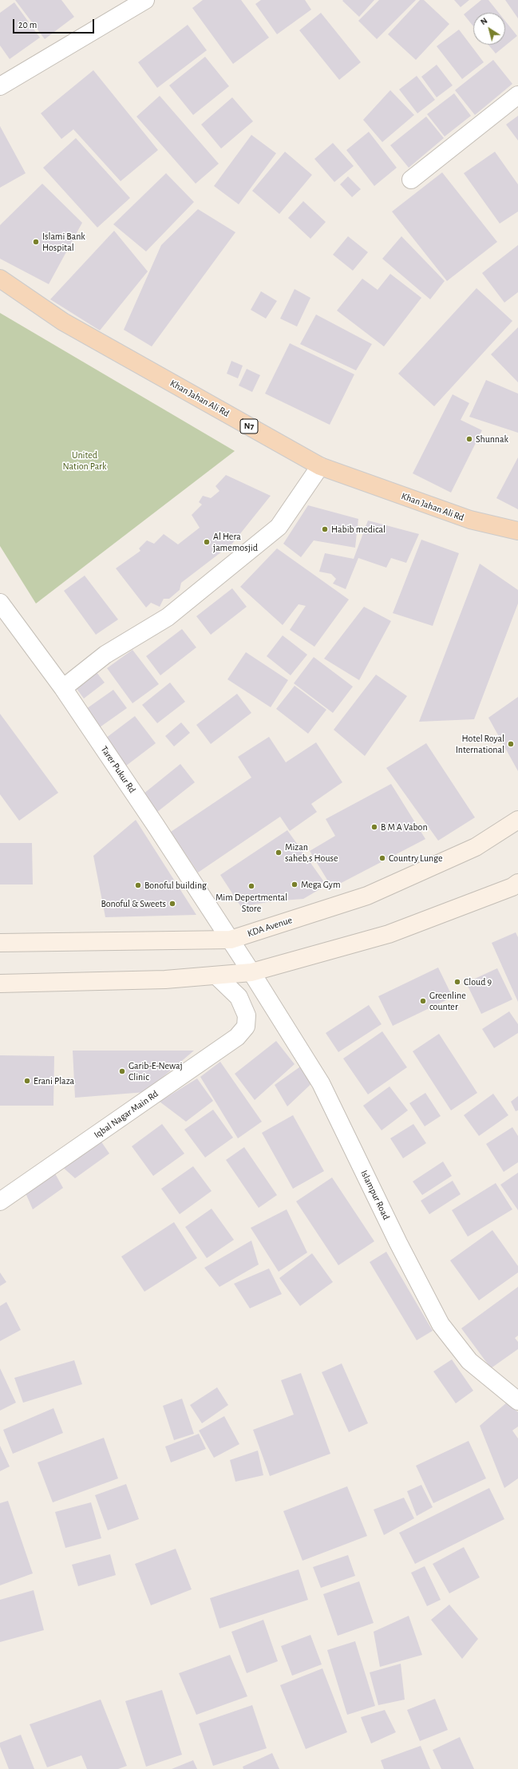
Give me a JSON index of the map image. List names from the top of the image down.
{
  "streets": {
    "highway": ["Khan Jahan Ali Rd", "N7"],
    "main road": ["KDA Avenue"],
    "street": ["Tarer Pukur Rd", "Iqbal Nagar Main Rd", "Islampur Road"]
  },
  "crossings": [
    ["Tarer Pukur Rd", "KDA Avenue"],
    ["Tarer Pukur Rd", "Islampur Road"]
  ],
  "parks": ["United Nation Park"],
  "places": [
    "Islami Bank Hospital",
    "Shunnak",
    "Habib medical",
    "Al Hera jamemosjid",
    "Hotel Royal International",
    "B M A Vabon",
    "Mizan saheb,s House",
    "Country Lunge",
    "Mega Gym",
    "Bonoful building",
    "Mim Depertmental Store",
    "Bonoful & Sweets",
    "Cloud 9",
    "Greenline counter",
    "Garib-E-Newaj Clinic",
    "Erani Plaza"
  ],
  "scale_bar": "20 m",
  "north": "top left"
}
